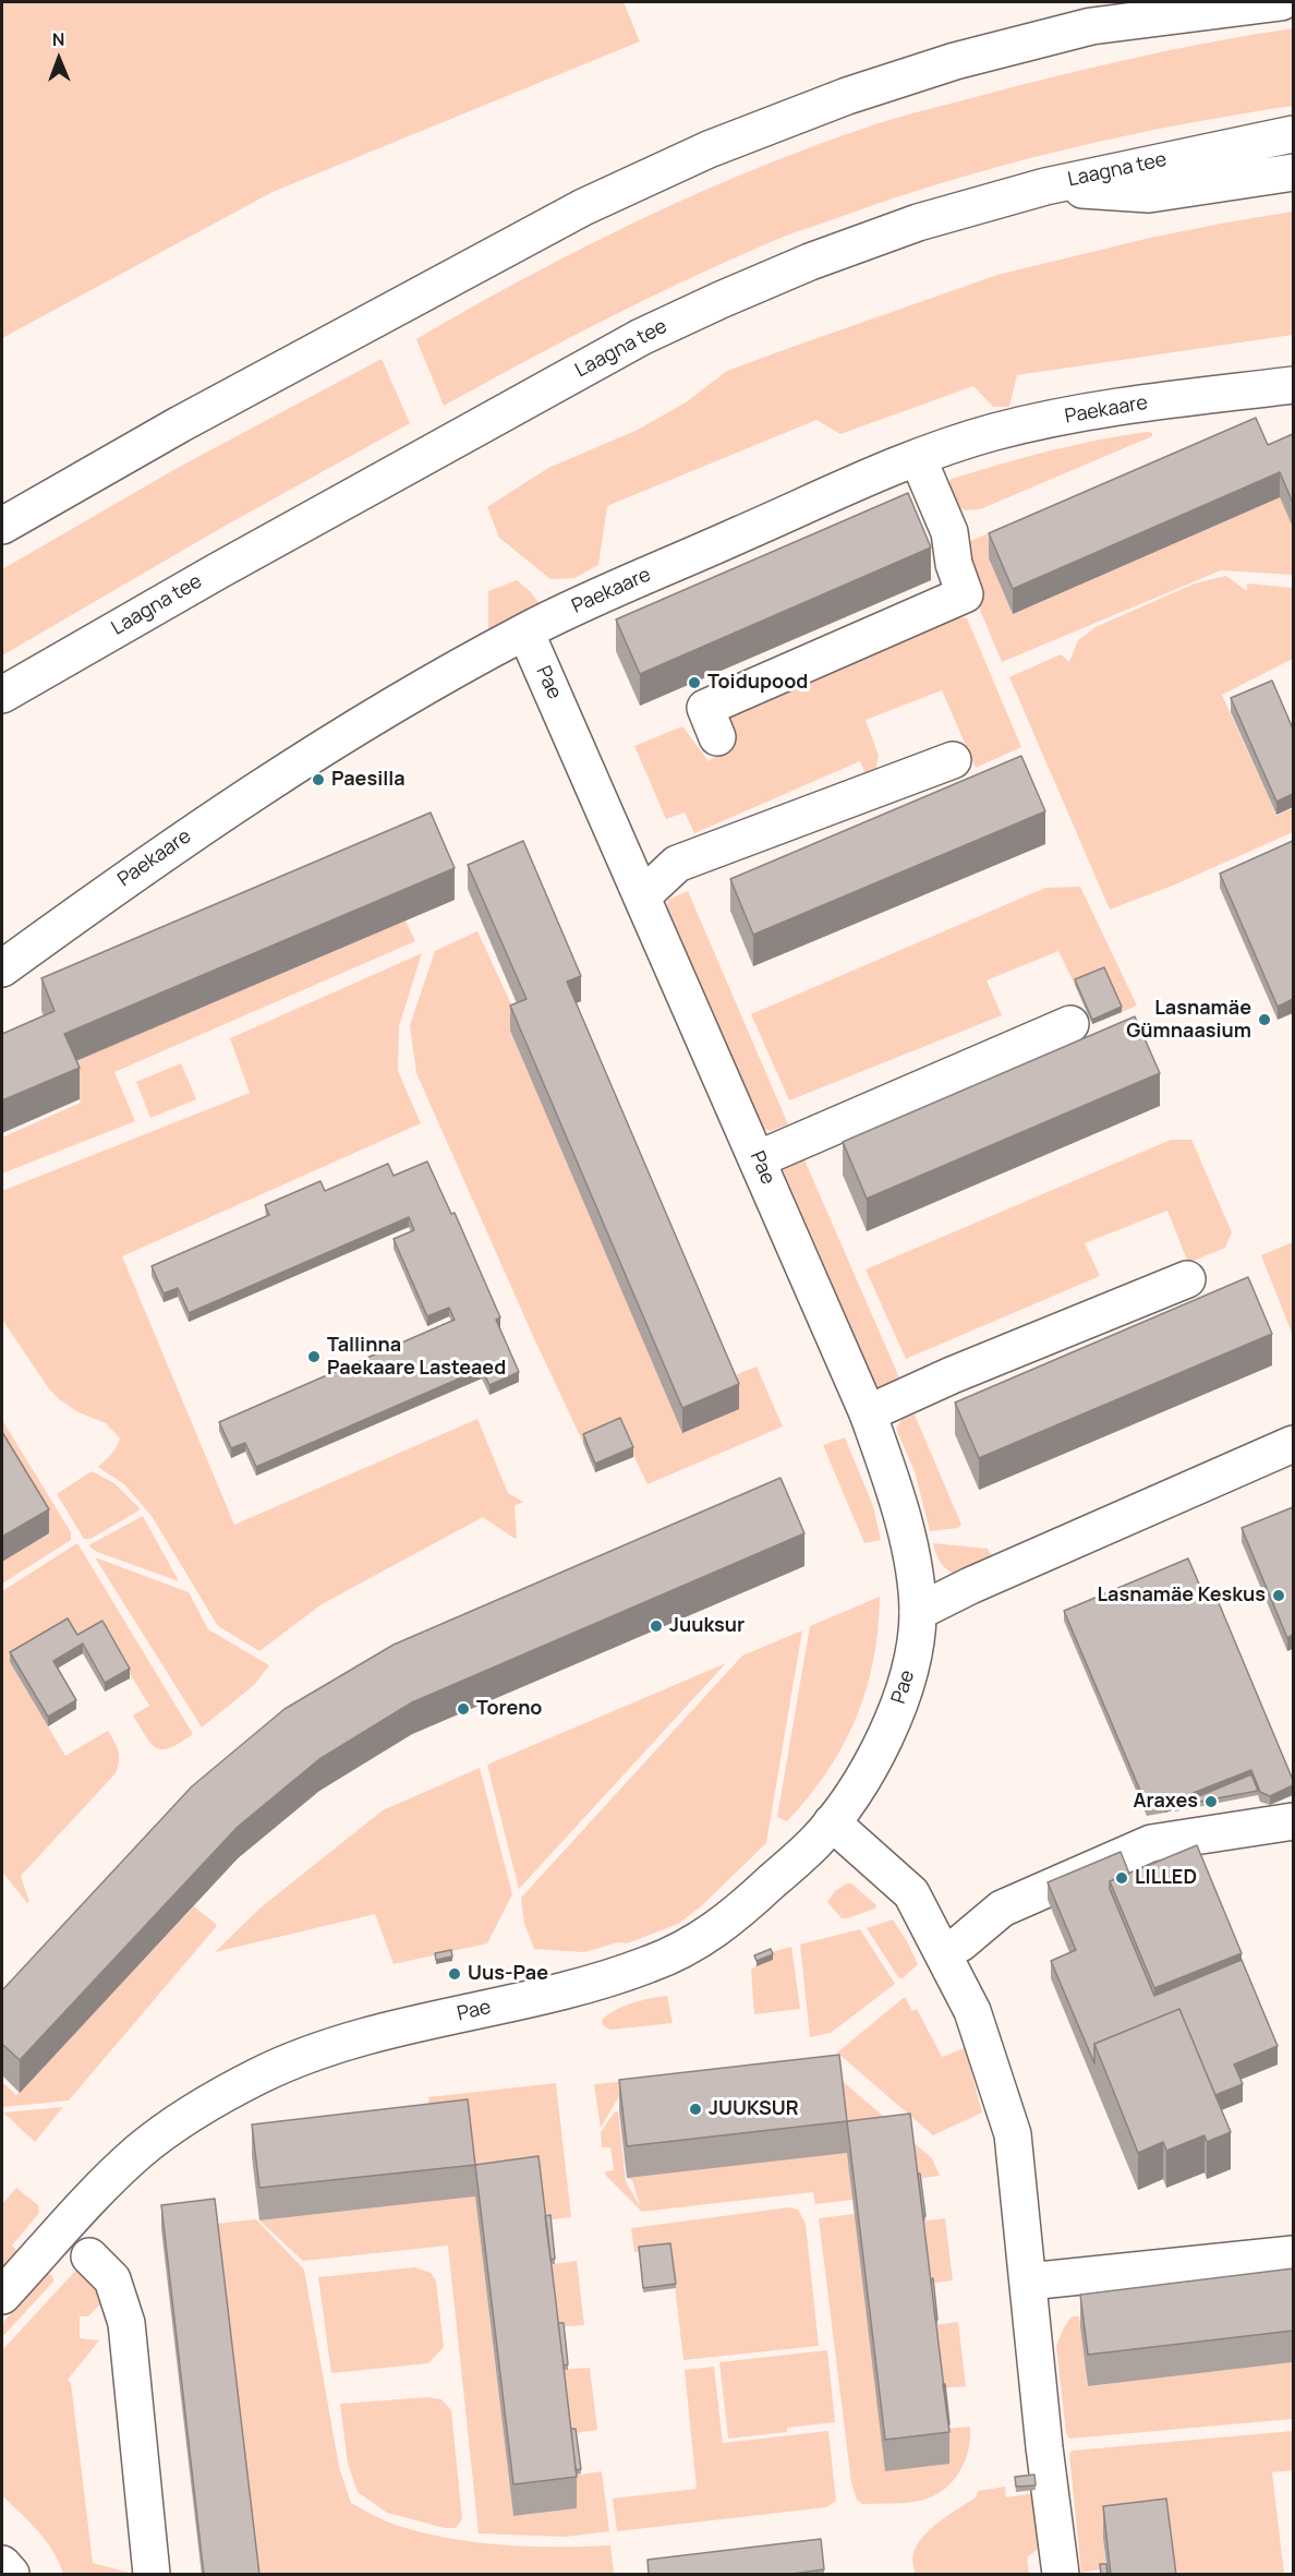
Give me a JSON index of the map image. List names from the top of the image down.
{
  "streets": {
    "street": ["Laagna tee", "Paekaare", "Pae"]
  },
  "crossings": [
    ["Paekaare", "Pae"]
  ],
  "places": [
    "Toidupood",
    "Paesilla",
    "Lasnamäe Gümnaasium",
    "Tallinna Paekaare Lasteaed",
    "Lasnamäe Keskus",
    "Juuksur",
    "Toreno",
    "Araxes",
    "LILLED",
    "Uus-Pae",
    "JUUKSUR"
  ],
  "north": "top"
}
